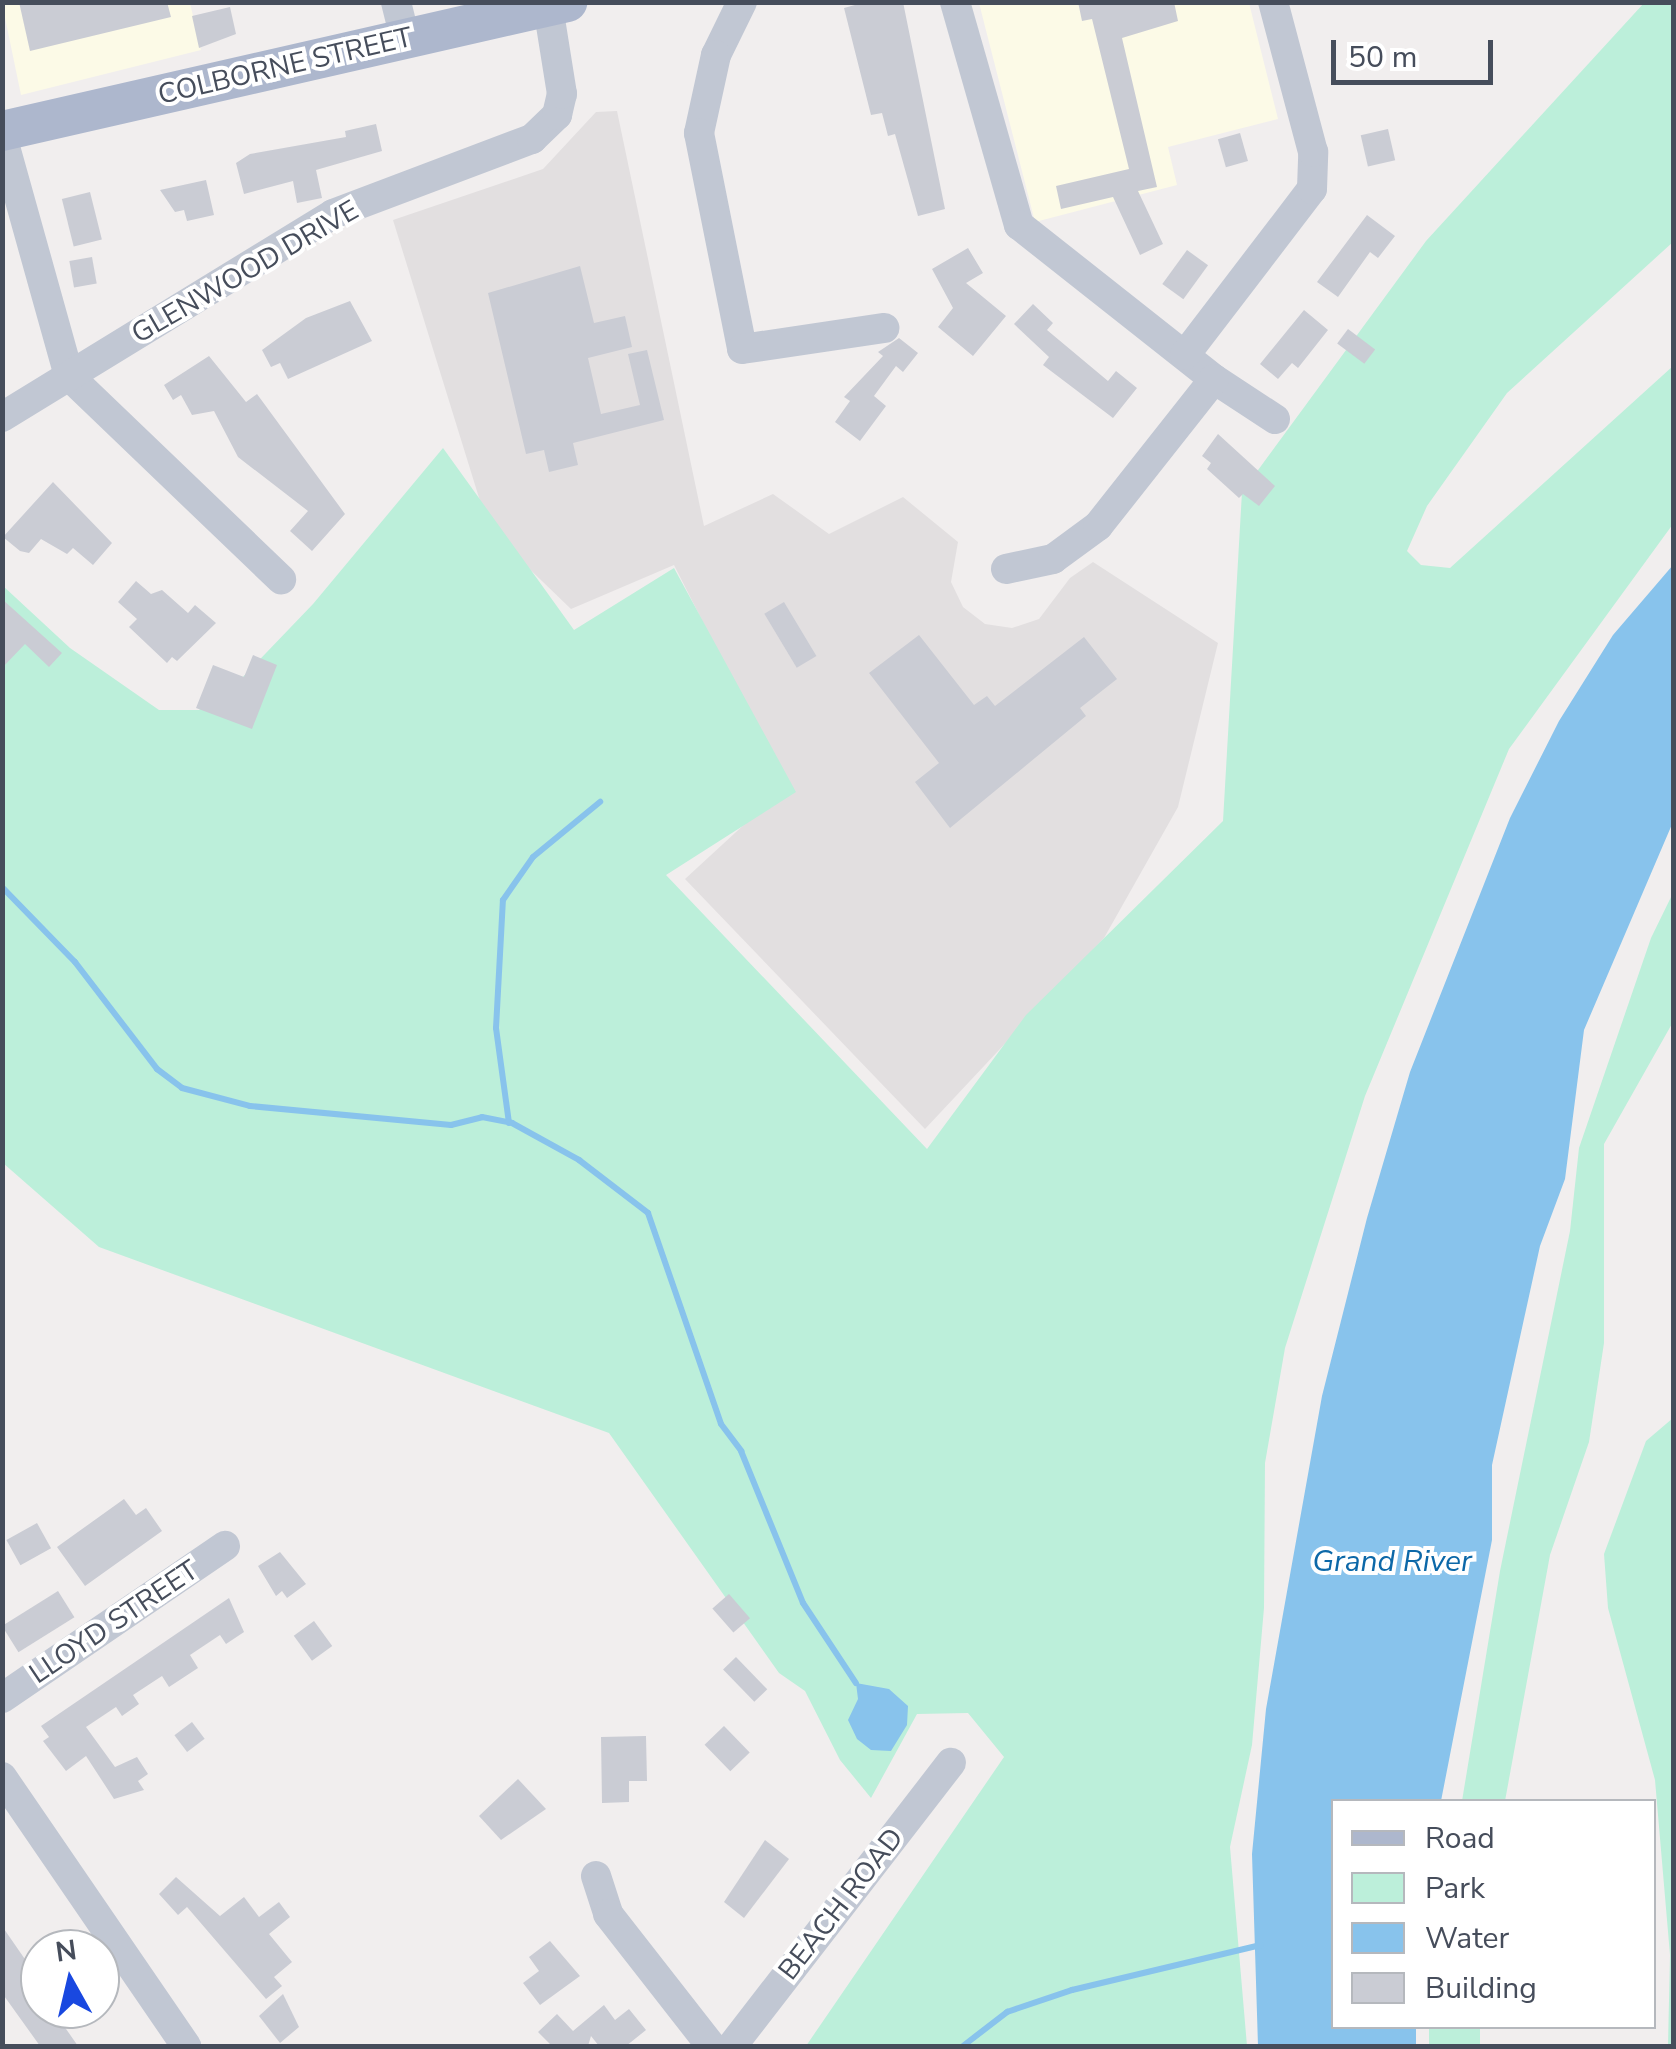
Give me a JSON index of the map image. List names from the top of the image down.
{
  "streets": {
    "main road": ["COLBORNE STREET"],
    "street": ["GLENWOOD DRIVE", "LLOYD STREET", "BEACH ROAD"]
  },
  "crossings": [
    ["COLBORNE STREET", "GLENWOOD DRIVE"]
  ],
  "water": ["Grand River"],
  "legend": [
    "Road",
    "Park",
    "Water",
    "Building"
  ],
  "scale_bar": "50 m",
  "north": "top"
}
